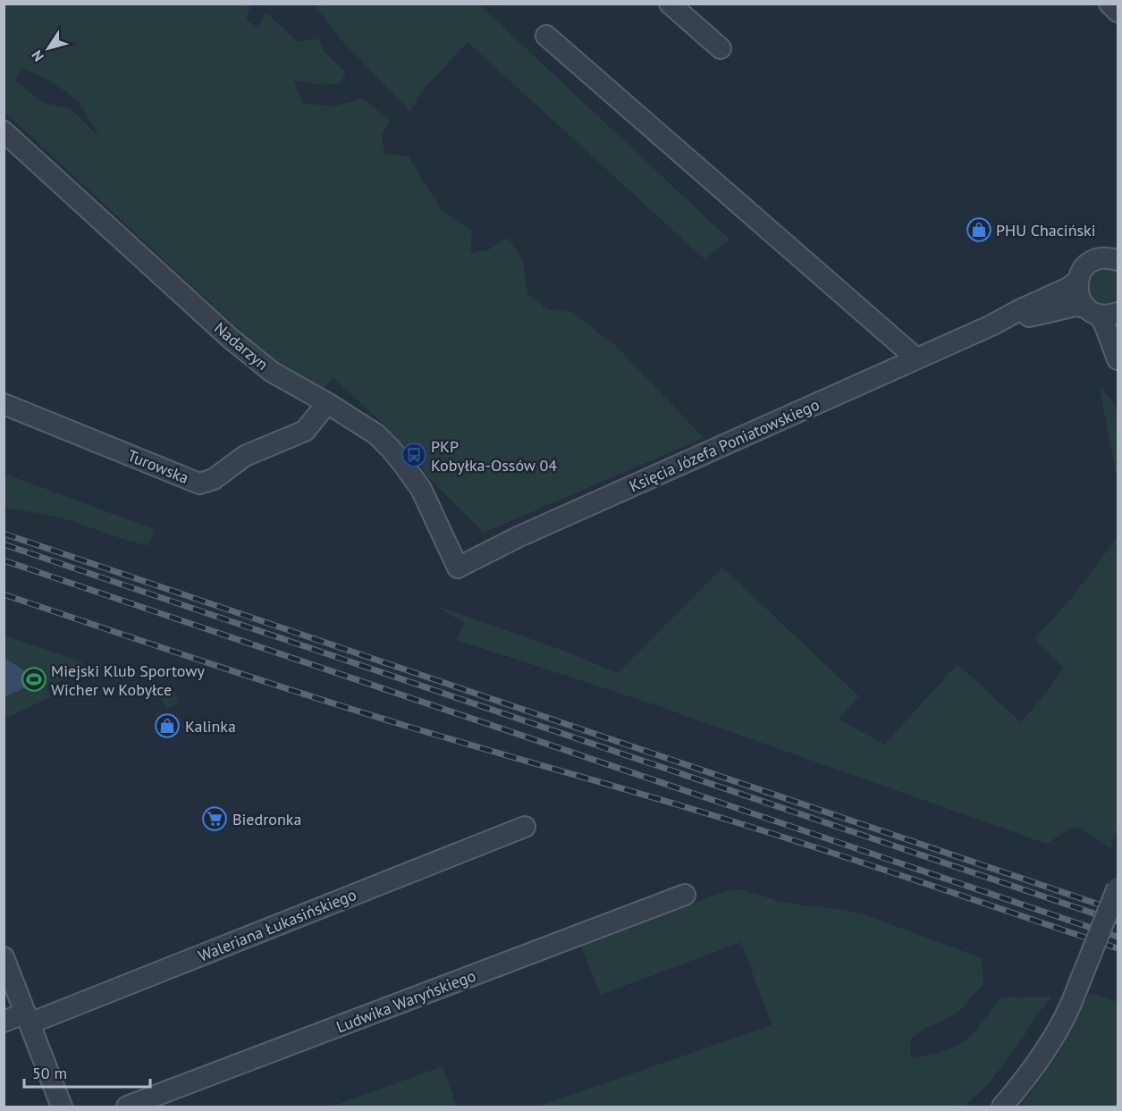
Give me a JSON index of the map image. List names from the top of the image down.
{
  "streets": {
    "street": [
      "Nadarzyn",
      "Księcia Józefa Poniatowskiego",
      "Turowska",
      "Waleriana Łukasińskiego",
      "Ludwika Waryńskiego"
    ]
  },
  "crossings": [
    ["Nadarzyn", "Księcia Józefa Poniatowskiego"],
    ["Nadarzyn", "Turowska"]
  ],
  "places": {
    "shop": ["PHU Chaciński", "Kalinka"],
    "bus stop": ["PKP Kobyłka-Ossów 04"],
    "sports": ["Miejski Klub Sportowy Wicher w Kobyłce"],
    "supermarket": ["Biedronka"]
  },
  "scale_bar": "50 m",
  "north": "bottom left"
}
